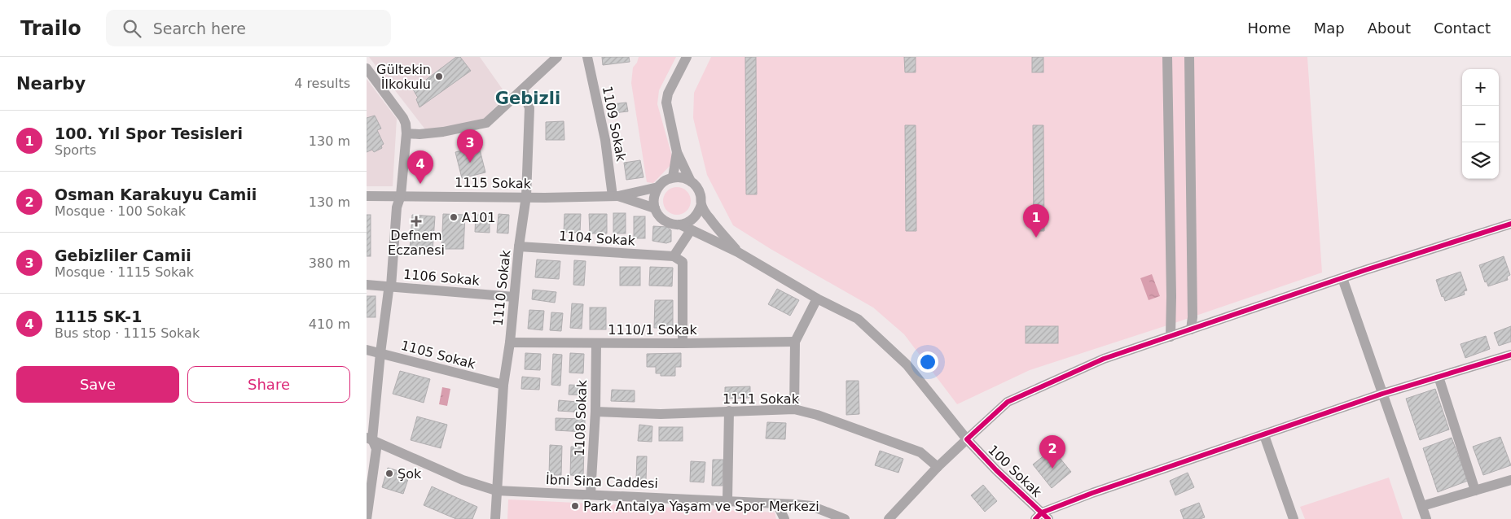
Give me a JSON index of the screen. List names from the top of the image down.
{
  "streets": {
    "street": [
      "1109 Sokak",
      "1115 Sokak",
      "1104 Sokak",
      "1106 Sokak",
      "1110 Sokak",
      "1110/1 Sokak",
      "1105 Sokak",
      "1111 Sokak",
      "1108 Sokak",
      "100 Sokak",
      "İbni Sina Caddesi"
    ]
  },
  "crossings": [
    ["1109 Sokak", "1115 Sokak"],
    ["1115 Sokak", "1110 Sokak"],
    ["1104 Sokak", "1110 Sokak"],
    ["1106 Sokak", "1110 Sokak"],
    ["1110 Sokak", "1110/1 Sokak"],
    ["1110 Sokak", "1105 Sokak"],
    ["1110 Sokak", "İbni Sina Caddesi"],
    ["1110/1 Sokak", "1108 Sokak"],
    ["1111 Sokak", "1108 Sokak"],
    ["1108 Sokak", "İbni Sina Caddesi"]
  ],
  "districts": ["Gebizli"],
  "places": {
    "other": [
      "Gültekin İlkokulu",
      "A101",
      "Şok",
      "Park Antalya Yaşam ve Spor Merkezi"
    ],
    "health": ["Defnem Eczanesi"]
  },
  "page": {
    "header": "Trailo",
    "search": "Search here",
    "nav": [
      "Home",
      "Map",
      "About",
      "Contact"
    ],
    "heading": ["Nearby", "4 results"],
    "map_buttons": ["+", "−"],
    "list": [
      {
        "mark": "1",
        "name": "100. Yıl Spor Tesisleri",
        "note": "Sports",
        "value": "130 m"
      },
      {
        "mark": "2",
        "name": "Osman Karakuyu Camii",
        "note": "Mosque · 100 Sokak",
        "value": "130 m"
      },
      {
        "mark": "3",
        "name": "Gebizliler Camii",
        "note": "Mosque · 1115 Sokak",
        "value": "380 m"
      },
      {
        "mark": "4",
        "name": "1115 SK-1",
        "note": "Bus stop · 1115 Sokak",
        "value": "410 m"
      }
    ],
    "pins": [
      "3",
      "4",
      "1",
      "2"
    ],
    "buttons": ["Save", "Share"]
  }
}
